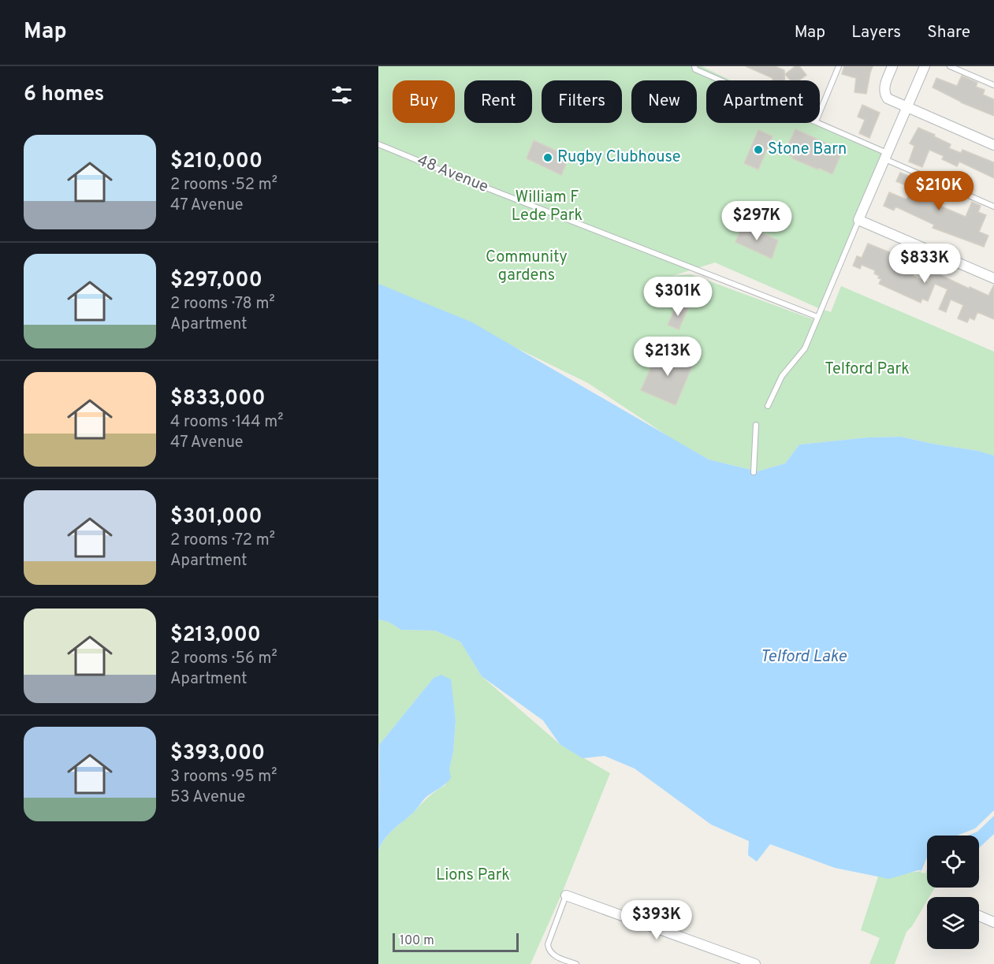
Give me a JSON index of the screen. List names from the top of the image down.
{
  "streets": {
    "lane": ["48 Avenue"]
  },
  "water": ["Telford Lake"],
  "parks": [
    "William F Lede Park",
    "Community gardens",
    "Telford Park",
    "Lions Park"
  ],
  "places": ["Stone Barn", "Rugby Clubhouse"],
  "scale_bar": "100 m",
  "page": {
    "header": "Map",
    "nav": ["Map", "Layers", "Share"],
    "heading": "6 homes",
    "chip": [
      "Buy",
      "Rent",
      "Filters",
      "New",
      "Apartment"
    ],
    "list": [
      {
        "name": "$210,000",
        "note": "2 rooms · 52 m² · 47 Avenue"
      },
      {
        "name": "$297,000",
        "note": "2 rooms · 78 m² · Apartment"
      },
      {
        "name": "$833,000",
        "note": "4 rooms · 144 m² · 47 Avenue"
      },
      {
        "name": "$301,000",
        "note": "2 rooms · 72 m² · Apartment"
      },
      {
        "name": "$213,000",
        "note": "2 rooms · 56 m² · Apartment"
      },
      {
        "name": "$393,000",
        "note": "3 rooms · 95 m² · 53 Avenue"
      }
    ],
    "price": [
      "$210K",
      "$297K",
      "$833K",
      "$301K",
      "$213K",
      "$393K"
    ],
    "scale": "100 m"
  }
}
